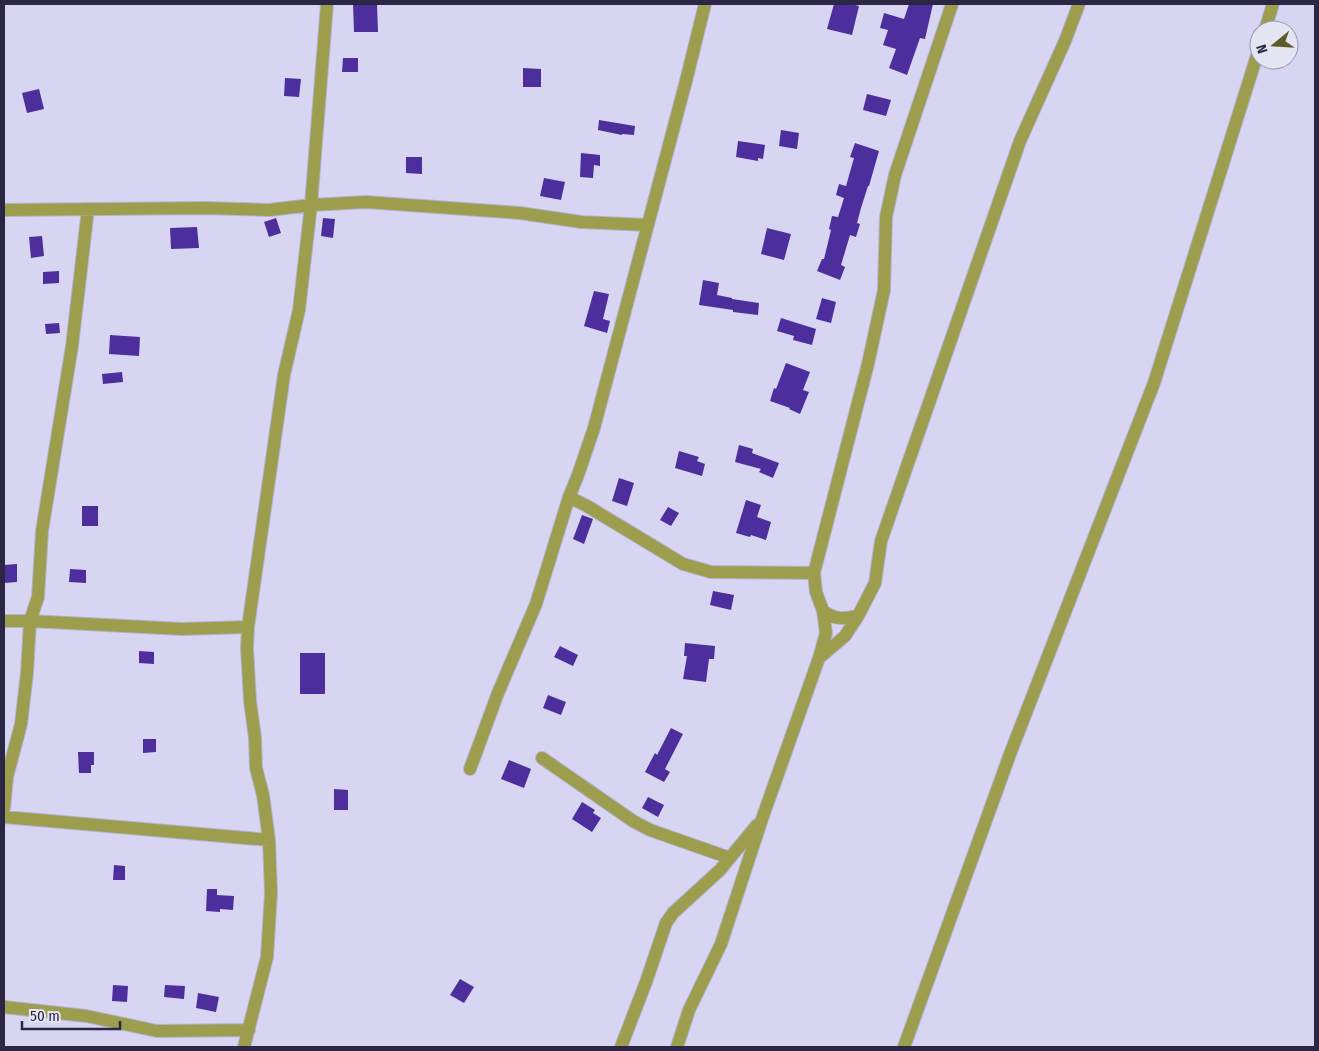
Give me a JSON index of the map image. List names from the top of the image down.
{
  "scale_bar": "50 m",
  "north": "left"
}
